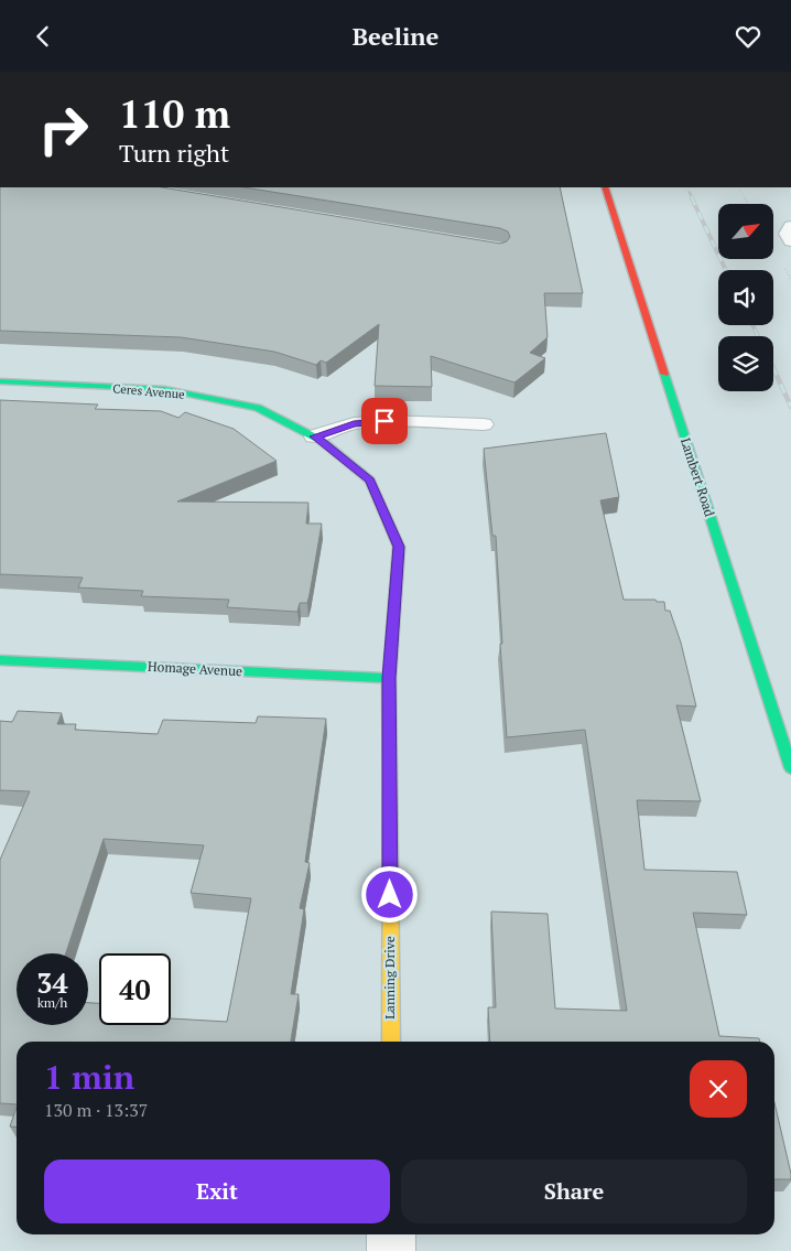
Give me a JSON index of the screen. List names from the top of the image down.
{
  "streets": {
    "street": [
      "Ceres Avenue",
      "Lambert Road",
      "Homage Avenue",
      "Lanning Drive"
    ]
  },
  "crossings": [
    ["Ceres Avenue", "Lanning Drive"],
    ["Homage Avenue", "Lanning Drive"]
  ],
  "north": "top right",
  "page": {
    "header": "Beeline",
    "turn": ["110 m", "Turn right"],
    "speed": "34 km/h",
    "limit": "40",
    "heading": ["1 min", "130 m · 13:37"],
    "buttons": ["Exit", "Share"]
  }
}
